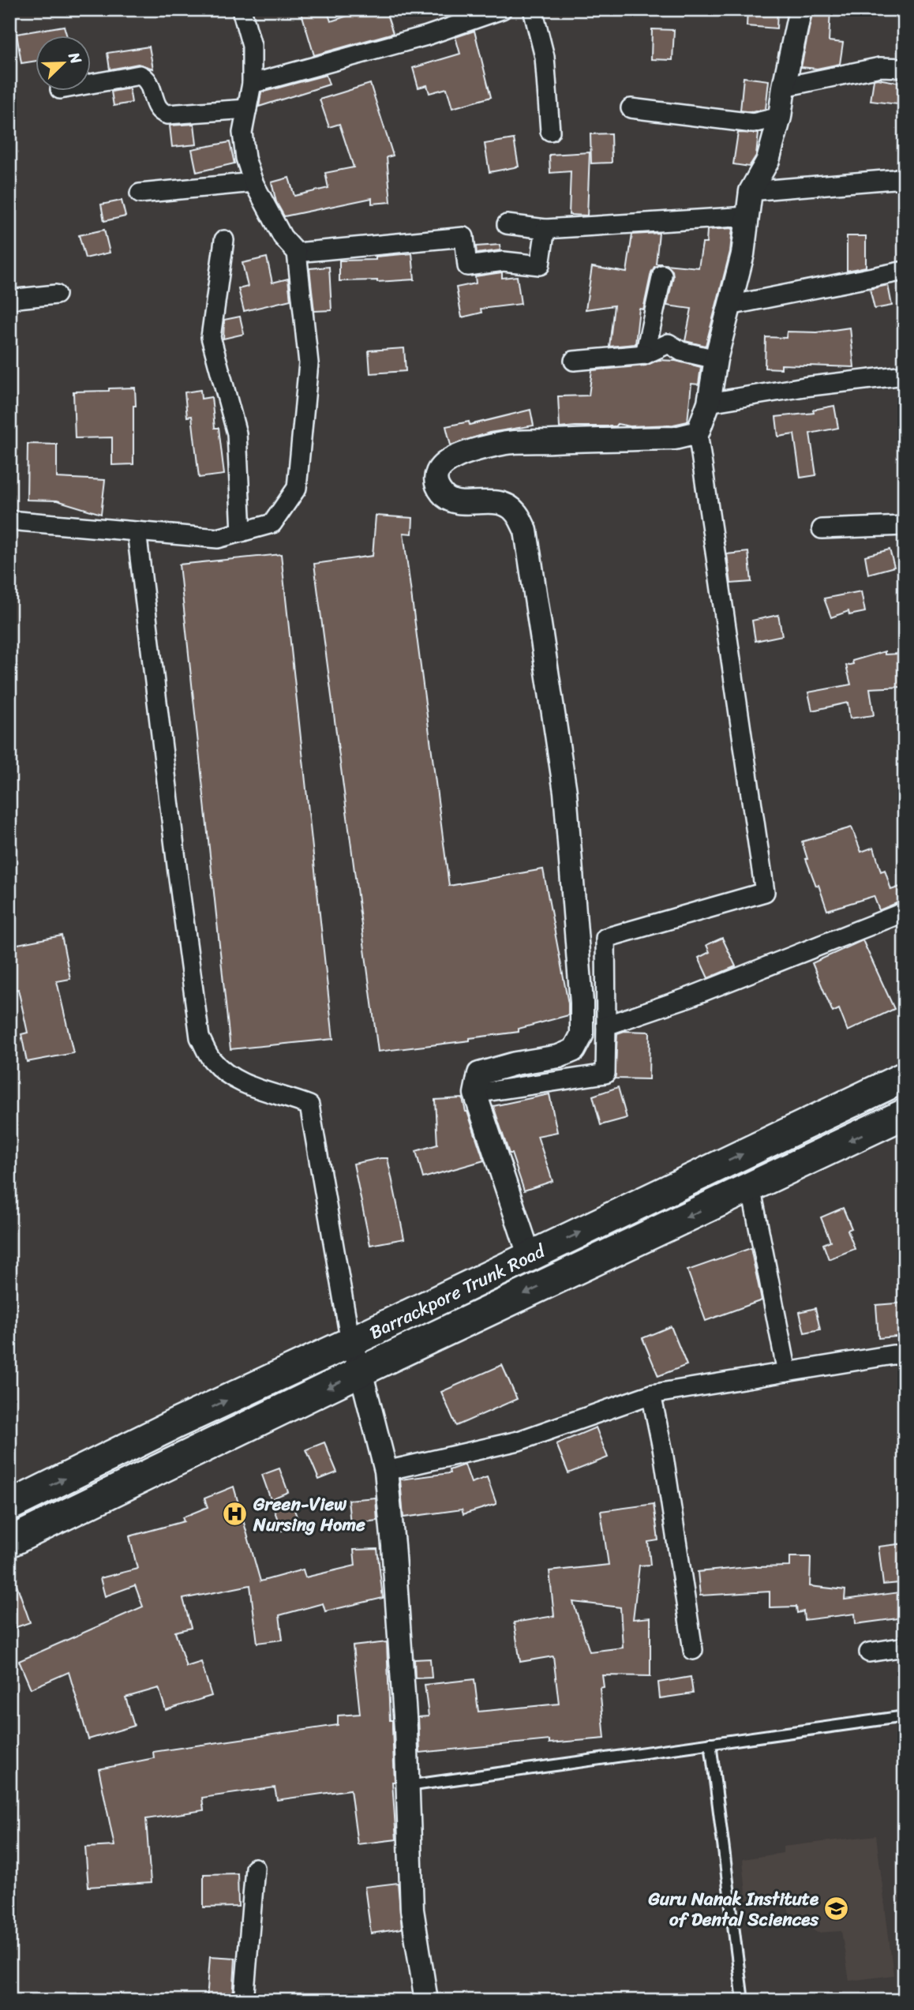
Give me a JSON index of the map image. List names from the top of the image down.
{
  "streets": {
    "main road": ["Barrackpore Trunk Road"]
  },
  "places": {
    "hospital": ["Green-View Nursing Home"],
    "school or university": ["Guru Nanak Institute of Dental Sciences"]
  },
  "north": "top right"
}
